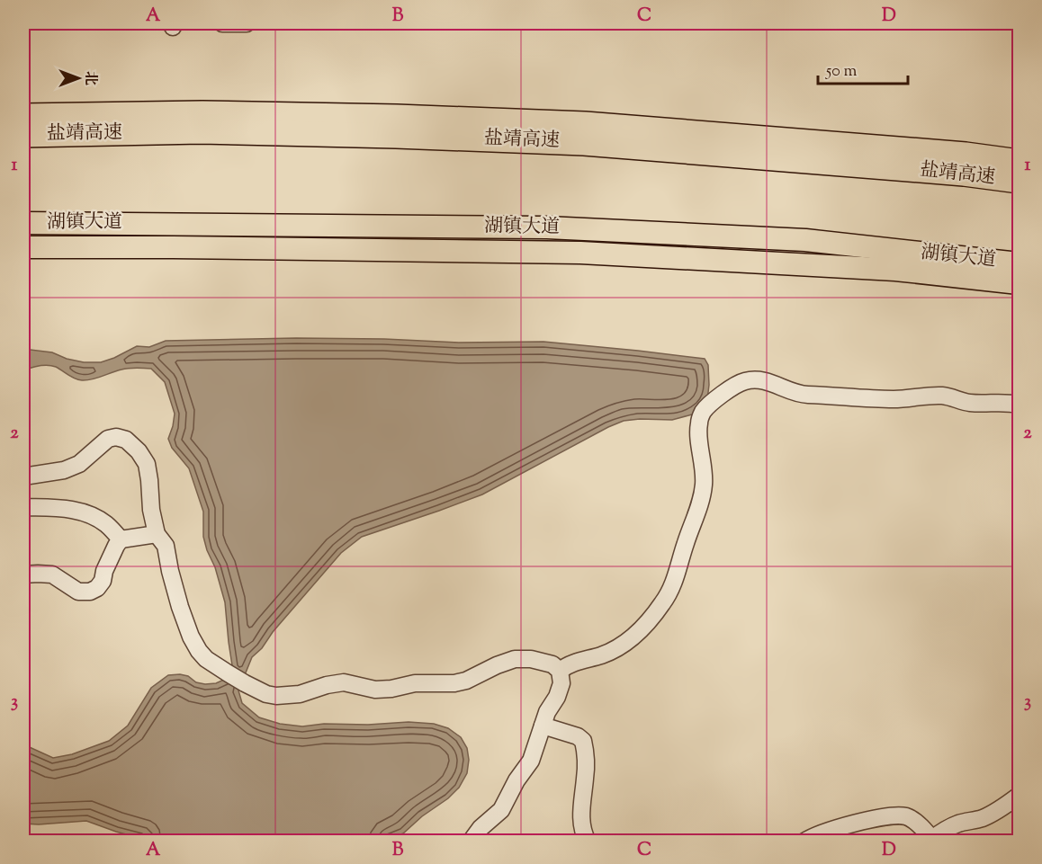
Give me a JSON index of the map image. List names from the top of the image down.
{
  "streets": {
    "highway": ["盐靖高速"],
    "main road": ["湖镇大道"]
  },
  "scale_bar": "50 m",
  "north": "right",
  "grid": {
    "columns": [
      "A",
      "B",
      "C",
      "D"
    ],
    "rows": ["1", "2", "3"]
  }
}
